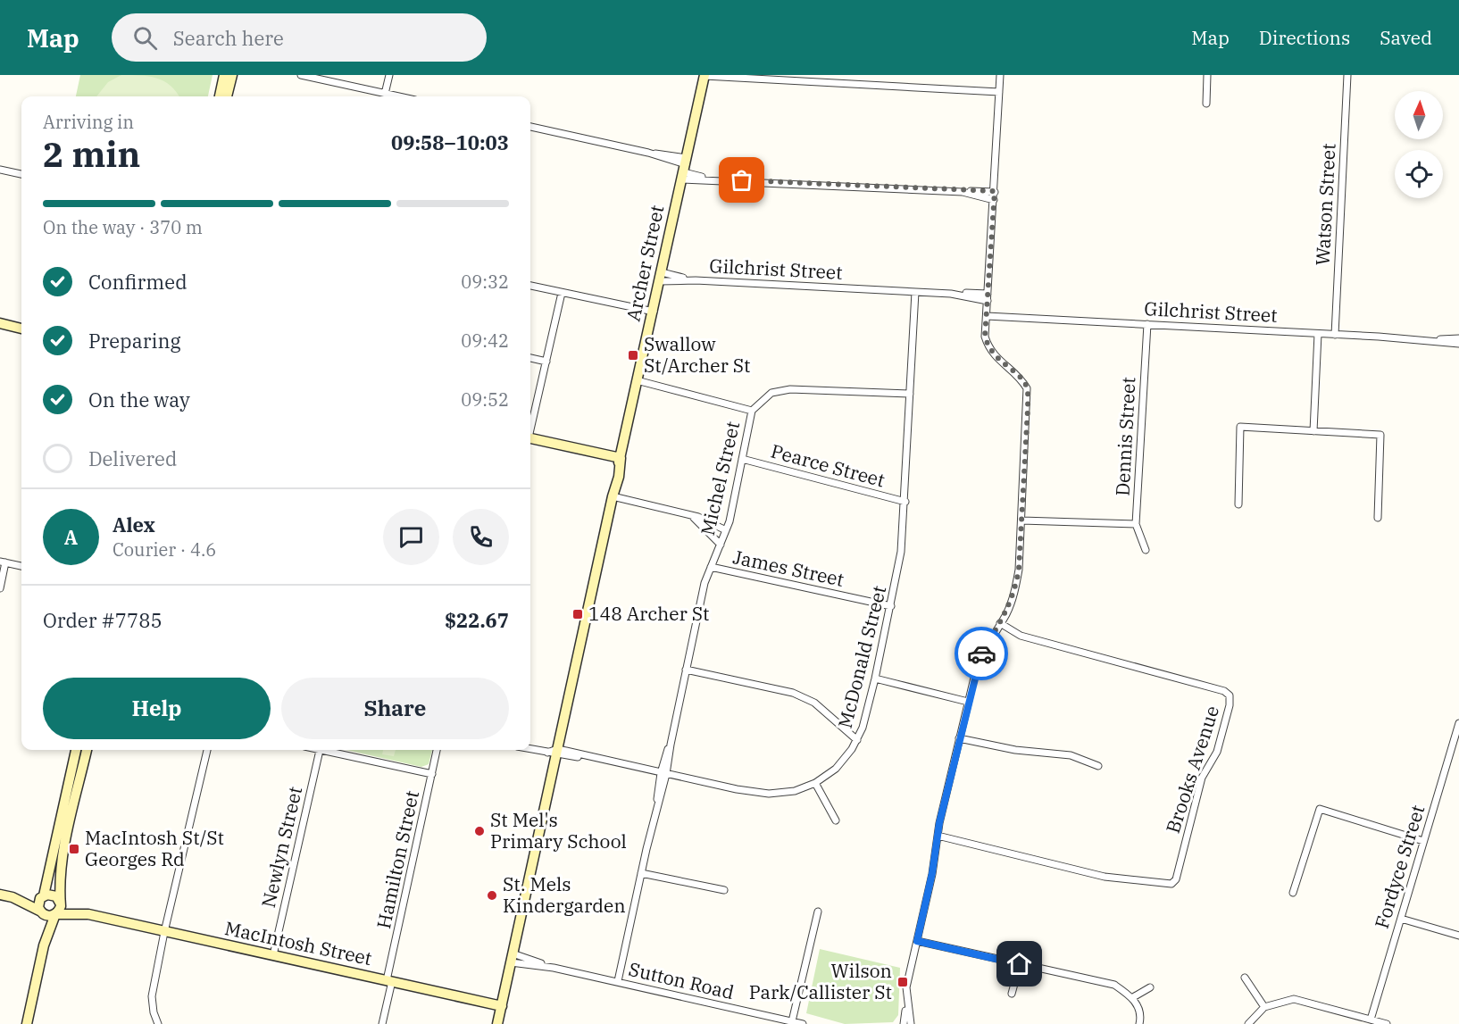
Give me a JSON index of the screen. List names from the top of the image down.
{
  "streets": {
    "street": [
      "Watson Street",
      "Archer Street",
      "Gilchrist Street",
      "Dennis Street",
      "Pearce Street",
      "Michel Street",
      "James Street",
      "McDonald Street",
      "Brooks Avenue",
      "Newlyn Street",
      "Hamilton Street",
      "Fordyce Street",
      "MacIntosh Street",
      "Sutton Road"
    ]
  },
  "crossings": [
    ["Watson Street", "Gilchrist Street"],
    ["Archer Street", "Gilchrist Street"],
    ["Archer Street", "James Street"],
    ["Archer Street", "McDonald Street"],
    ["Archer Street", "MacIntosh Street"],
    ["Archer Street", "Sutton Road"],
    ["Gilchrist Street", "Dennis Street"],
    ["Gilchrist Street", "McDonald Street"],
    ["Pearce Street", "Michel Street"],
    ["Pearce Street", "McDonald Street"],
    ["Michel Street", "James Street"],
    ["Michel Street", "McDonald Street"],
    ["Michel Street", "Sutton Road"],
    ["James Street", "McDonald Street"],
    ["Newlyn Street", "MacIntosh Street"],
    ["Hamilton Street", "MacIntosh Street"]
  ],
  "places": {
    "transit": [
      "Swallow St/Archer St",
      "148 Archer St",
      "MacIntosh St/St Georges Rd",
      "Wilson Park/Callister St"
    ],
    "other": ["St Mel's Primary School", "St. Mels Kindergarden"]
  },
  "north": "top",
  "page": {
    "header": "Map",
    "search": "Search here",
    "nav": ["Map", "Directions", "Saved"],
    "heading": ["2 min", "Arriving in", "09:58–10:03"],
    "panel": [
      "Alex",
      "Courier · 4.6",
      "Order #7785",
      "$22.67"
    ],
    "bar": "On the way · 370 m",
    "list": [
      ["Confirmed", "09:32"],
      ["Preparing", "09:42"],
      ["On the way", "09:52"],
      "Delivered"
    ],
    "round": "A",
    "buttons": ["Help", "Share"]
  }
}
